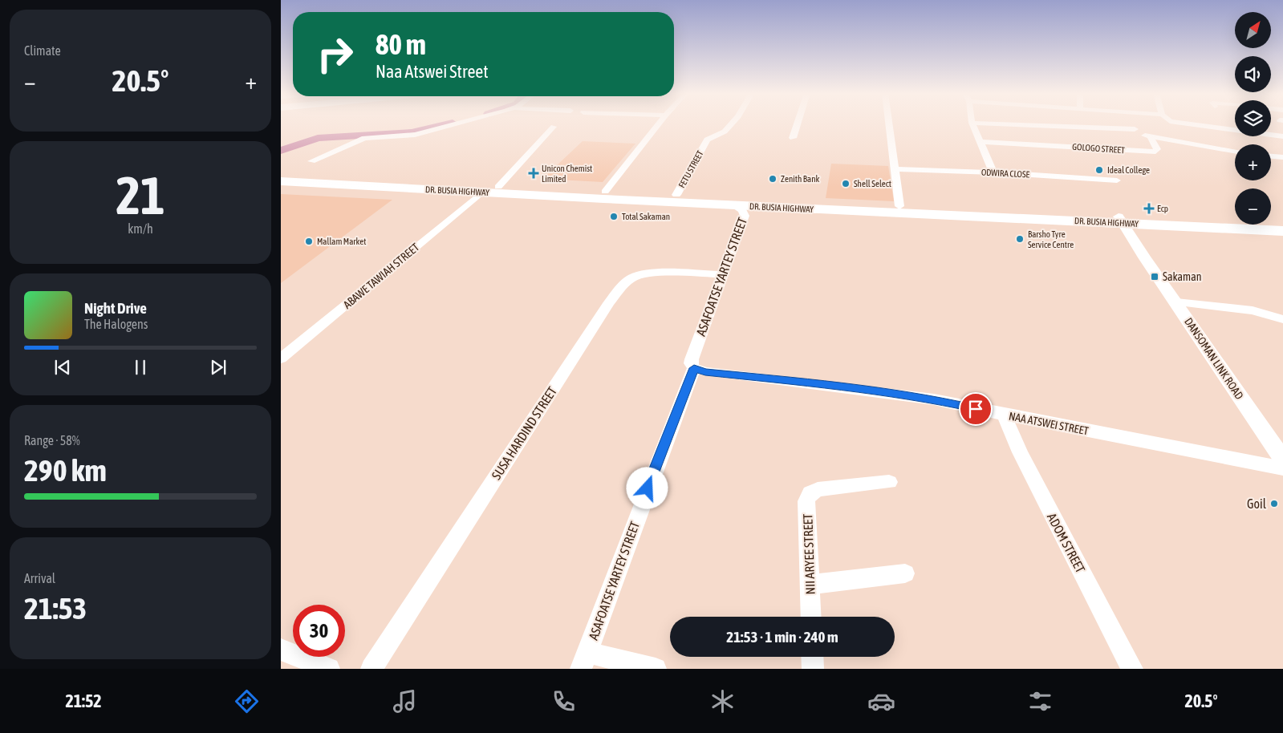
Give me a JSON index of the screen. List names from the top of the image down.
{
  "streets": {
    "highway": ["DR. BUSIA HIGHWAY"],
    "main road": ["DANSOMAN LINK ROAD"],
    "street": [
      "GOLOGO STREET",
      "FETU STREET",
      "ODWIRA CLOSE",
      "ABAWE TAWIAH STREET",
      "ASAFOATSE YARTEY STREET",
      "NAA ATSWEI STREET",
      "SUSA HARDIND STREET",
      "ADOM STREET",
      "NII ARYEE STREET"
    ]
  },
  "crossings": [
    ["FETU STREET", "DR. BUSIA HIGHWAY"],
    ["DR. BUSIA HIGHWAY", "ABAWE TAWIAH STREET"],
    ["DR. BUSIA HIGHWAY", "ASAFOATSE YARTEY STREET"],
    ["DR. BUSIA HIGHWAY", "DANSOMAN LINK ROAD"],
    ["ASAFOATSE YARTEY STREET", "NAA ATSWEI STREET"],
    ["ASAFOATSE YARTEY STREET", "SUSA HARDIND STREET"],
    ["NAA ATSWEI STREET", "ADOM STREET"]
  ],
  "places": {
    "other": [
      "Ideal College",
      "Zenith Bank",
      "Shell Select",
      "Total Sakaman",
      "Barsho Tyre Service Centre",
      "Mallam Market",
      "Goil"
    ],
    "health": ["Unicon Chemist Limited", "Ecp"],
    "transit": ["Sakaman"]
  },
  "north": "top right",
  "page": {
    "tile": [
      "Climate",
      ["21", "km/h"],
      ["Range · 58%", "290 km"],
      ["Arrival", "21:53"]
    ],
    "map_buttons": ["+", "−"],
    "turn": ["80 m", "Naa Atswei Street"],
    "heat": ["−", "20.5°", "+"],
    "song": ["Night Drive", "The Halogens"],
    "limit": "30",
    "trip": "21:53 · 1 min · 240 m",
    "tabs": ["21:52", "20.5°"]
  }
}
